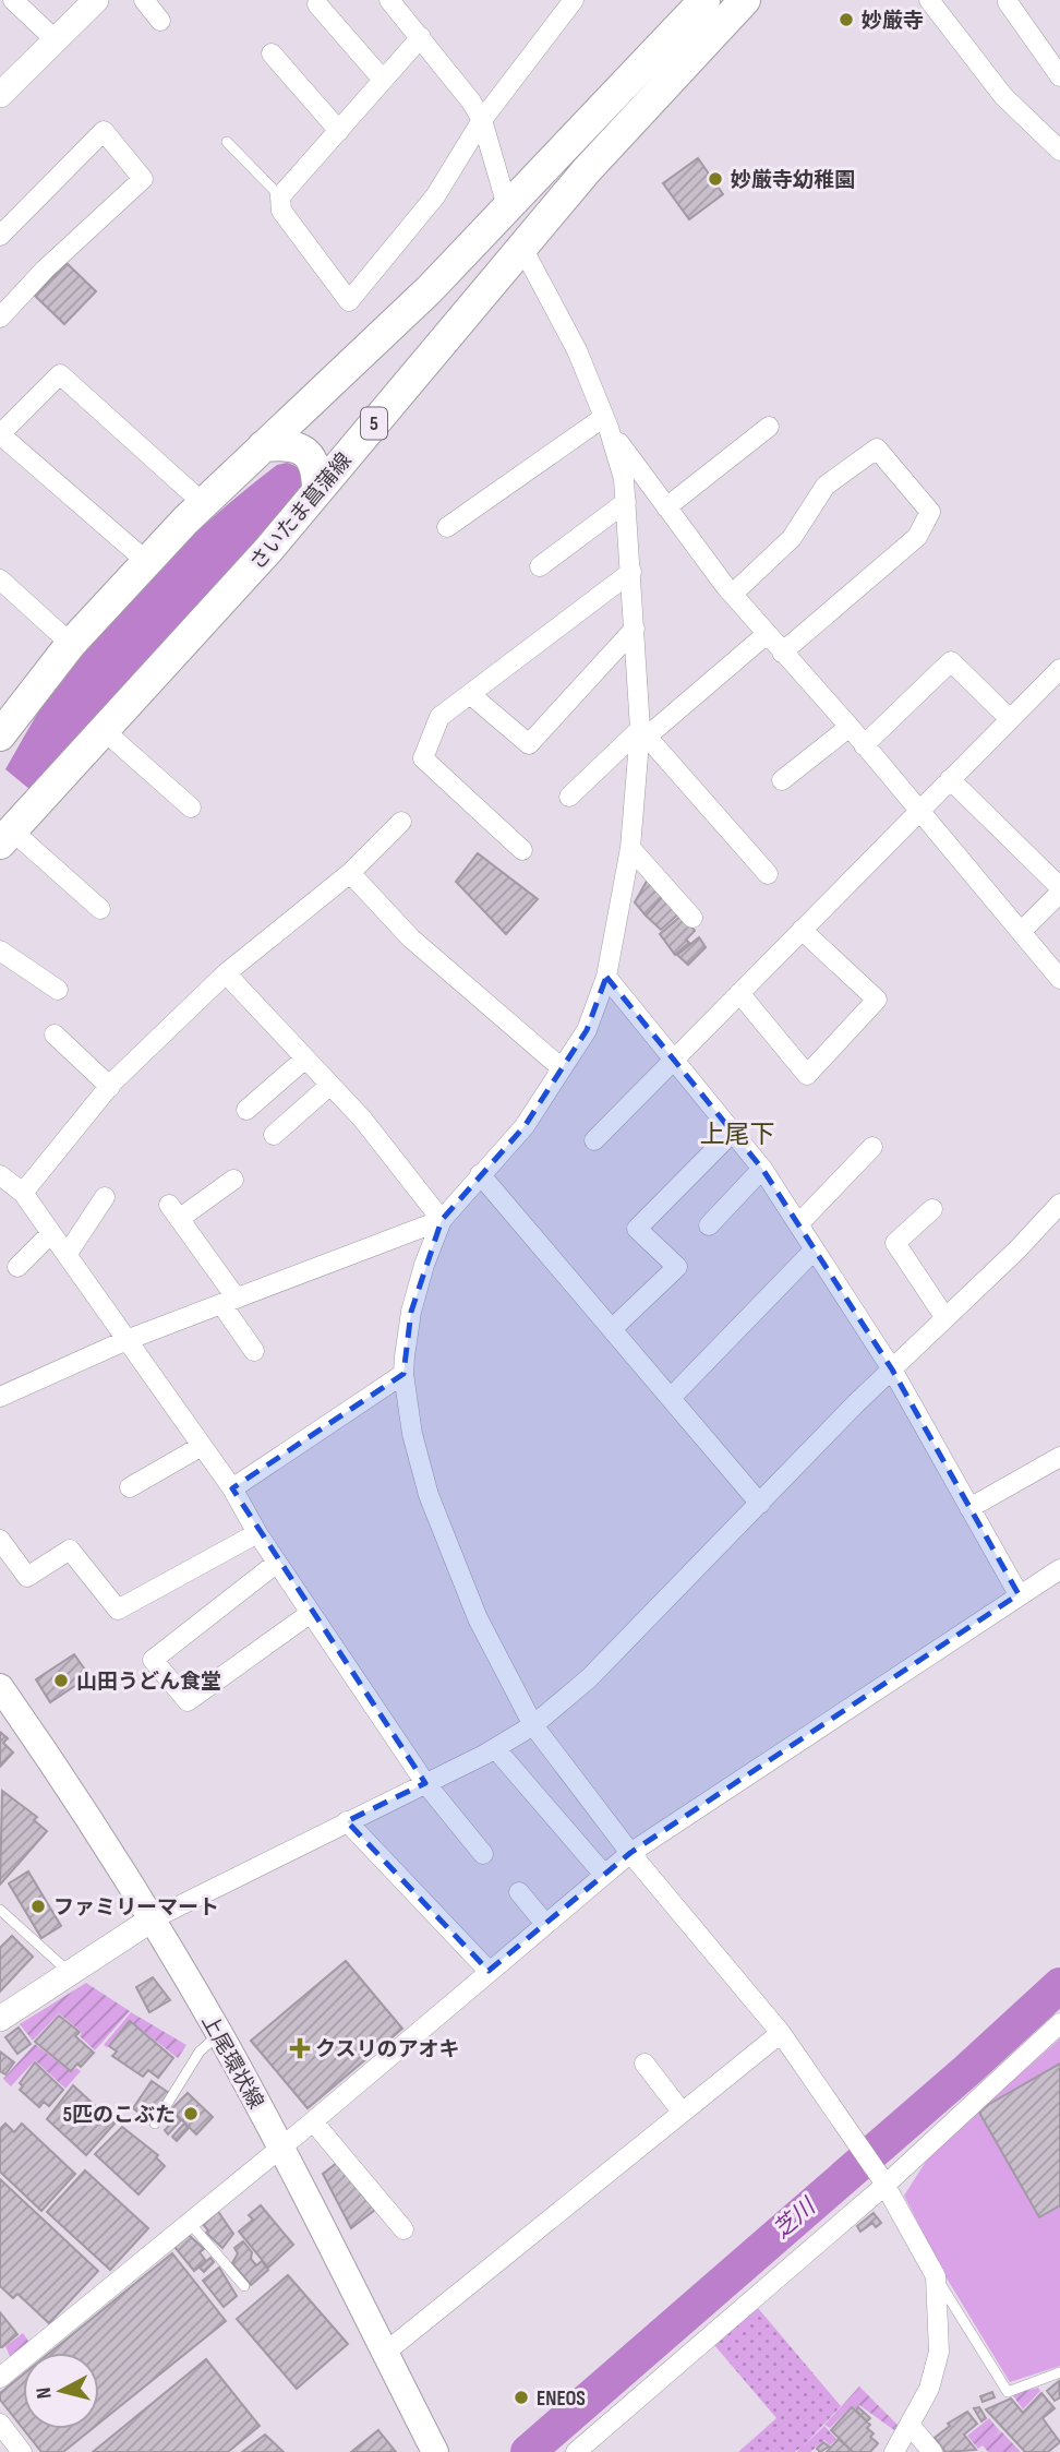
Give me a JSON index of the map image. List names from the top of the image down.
{
  "streets": {
    "main road": ["5", "さいたま菖蒲線", "上尾環状線"]
  },
  "districts": ["上尾下"],
  "water": ["芝川"],
  "places": {
    "other": [
      "妙厳寺",
      "妙厳寺幼稚園",
      "山田うどん食堂",
      "ファミリーマート",
      "5匹のこぶた",
      "ENEOS"
    ],
    "health": ["クスリのアオキ"]
  },
  "north": "left"
}
